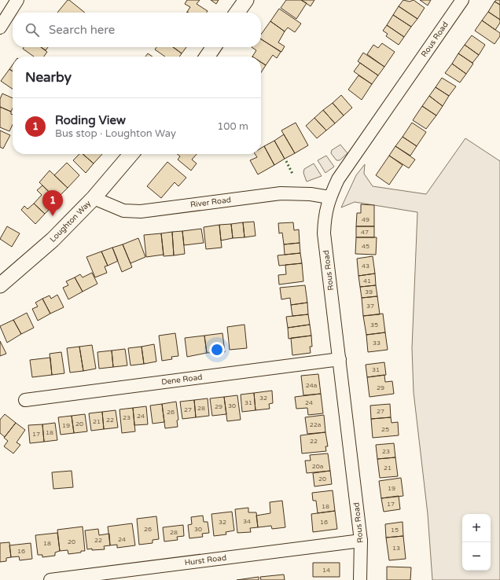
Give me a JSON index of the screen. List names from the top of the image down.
{
  "streets": {
    "street": [
      "Rous Road",
      "River Road",
      "Loughton Way",
      "Dene Road",
      "Hurst Road"
    ]
  },
  "crossings": [
    ["Rous Road", "River Road"],
    ["Rous Road", "Dene Road"],
    ["Rous Road", "Hurst Road"],
    ["River Road", "Loughton Way"]
  ],
  "house_numbers": [
    "49",
    "47",
    "45",
    "43",
    "41",
    "39",
    "37",
    "35",
    "33",
    "31",
    "24a",
    "29",
    "32",
    "31",
    "24",
    "30",
    "29",
    "28",
    "27",
    "27",
    "26",
    "24",
    "23",
    "22",
    "21",
    "20",
    "22a",
    "19",
    "25",
    "18",
    "17",
    "22",
    "23",
    "20a",
    "21",
    "20",
    "19",
    "17",
    "18",
    "34",
    "32",
    "16",
    "26",
    "30",
    "15",
    "28",
    "24",
    "22",
    "20",
    "18",
    "13",
    "16",
    "14"
  ],
  "page": {
    "search": "Search here",
    "heading": "Nearby",
    "list": [
      {
        "mark": "1",
        "name": "Roding View",
        "note": "Bus stop · Loughton Way",
        "value": "100 m"
      }
    ],
    "pins": "1",
    "map_buttons": ["+", "−"]
  }
}
